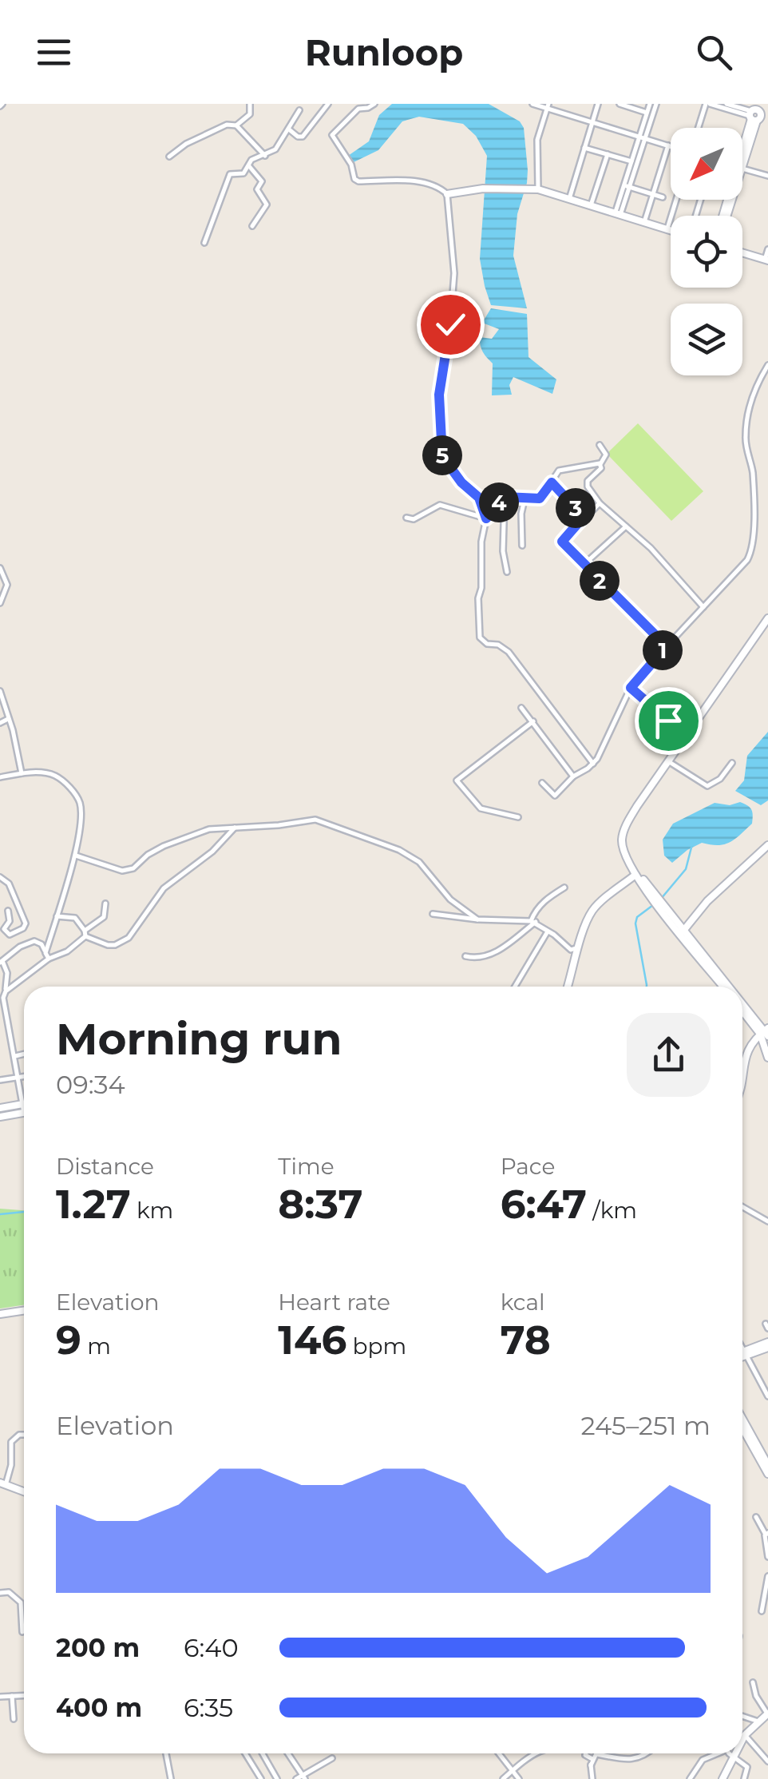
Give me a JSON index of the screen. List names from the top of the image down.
{
  "north": "bottom left",
  "page": {
    "header": "Runloop",
    "pins": [
      "5",
      "4",
      "3",
      "2",
      "1"
    ],
    "heading": ["Morning run", "09:34"],
    "stats": [
      ["Distance", "1.27 km"],
      ["Time", "8:37"],
      ["Pace", "6:47 /km"],
      ["Elevation", "9 m"],
      ["Heart rate", "146 bpm"],
      ["kcal", "78"]
    ],
    "chart": ["Elevation", "245–251 m"],
    "list": [
      {
        "name": "200 m",
        "note": "6:40"
      },
      {
        "name": "400 m",
        "note": "6:35"
      }
    ]
  }
}
